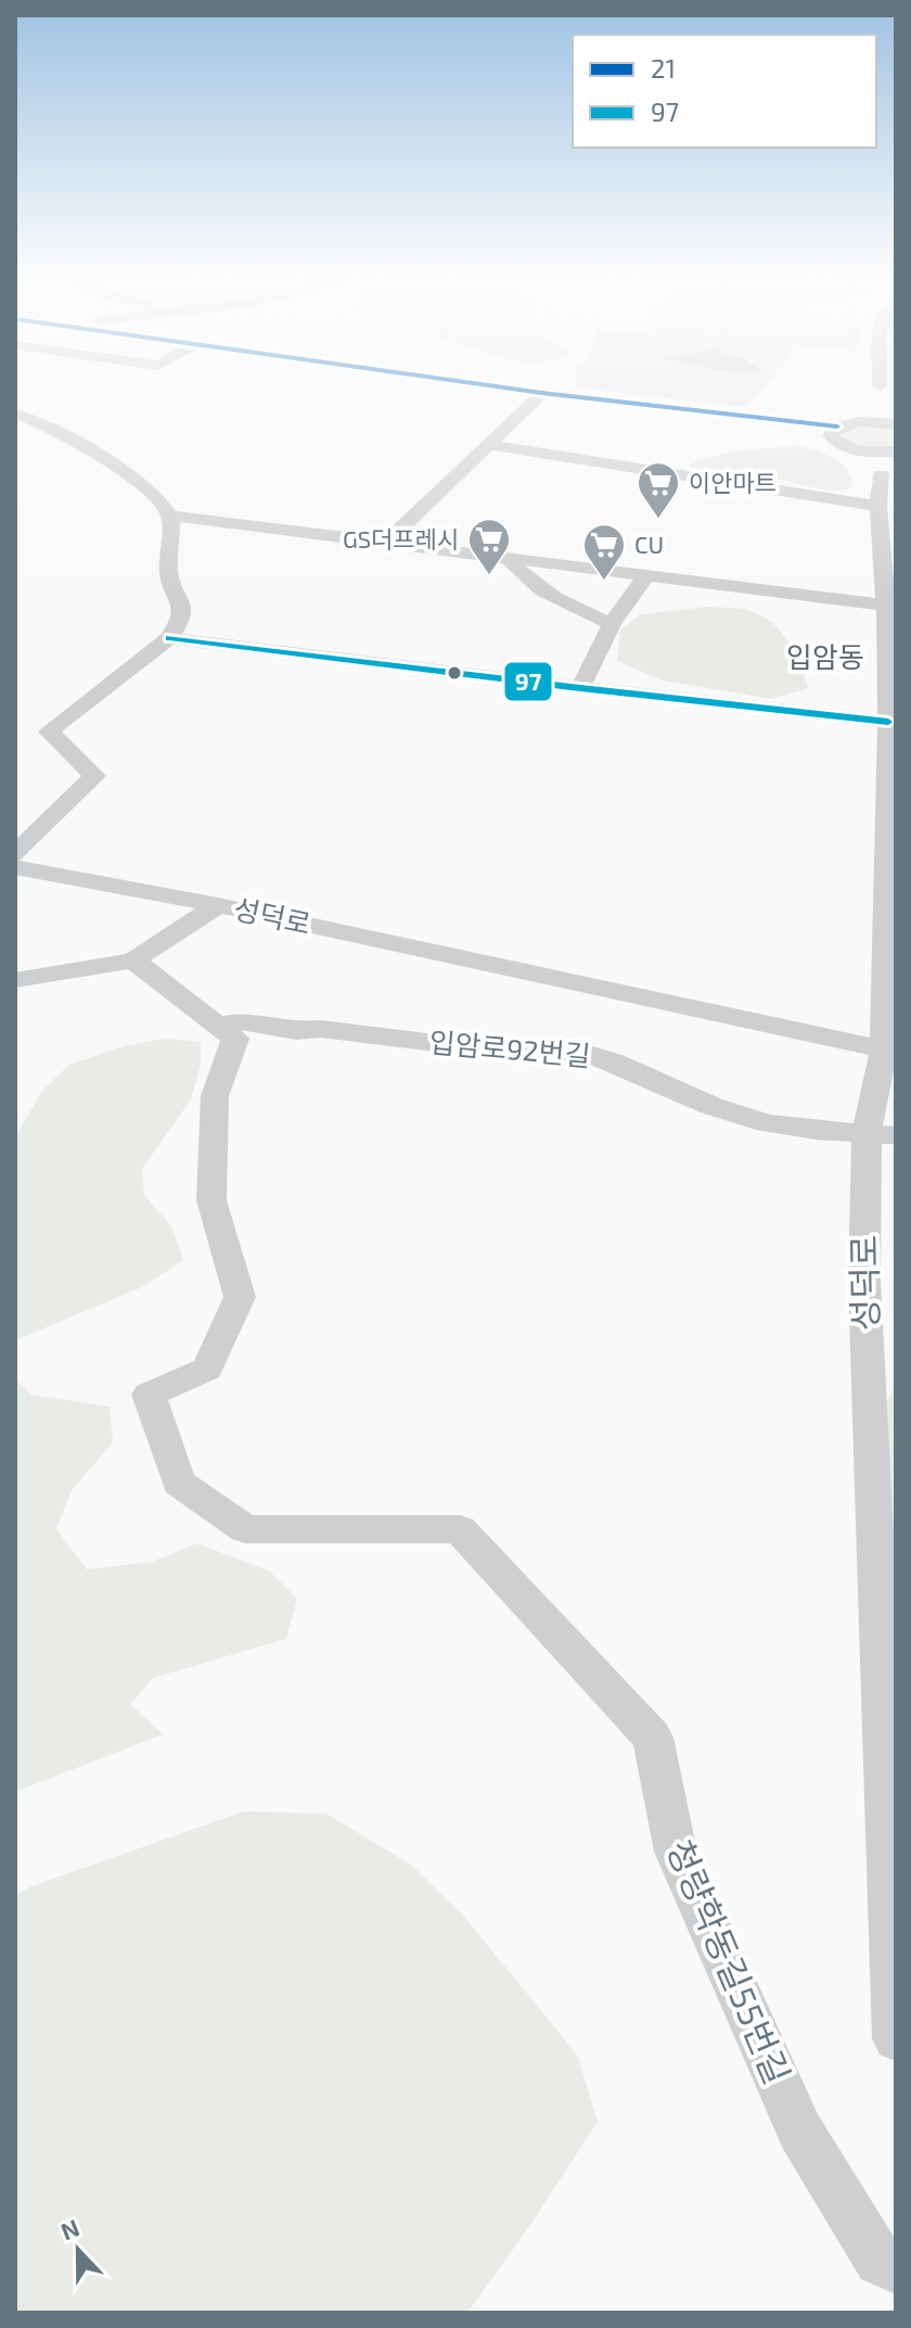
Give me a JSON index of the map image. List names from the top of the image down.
{
  "streets": {
    "street": ["성덕로", "입암로92번길", "청량학동길55번길"]
  },
  "crossings": [
    ["성덕로", "입암로92번길"],
    ["입암로92번길", "청량학동길55번길"]
  ],
  "districts": ["입암동"],
  "places": {
    "supermarket": ["이안마트", "GS더프레시", "CU"]
  },
  "lines": ["transit line 21", "transit line 97"],
  "legend": ["21", "97"],
  "north": "top"
}
